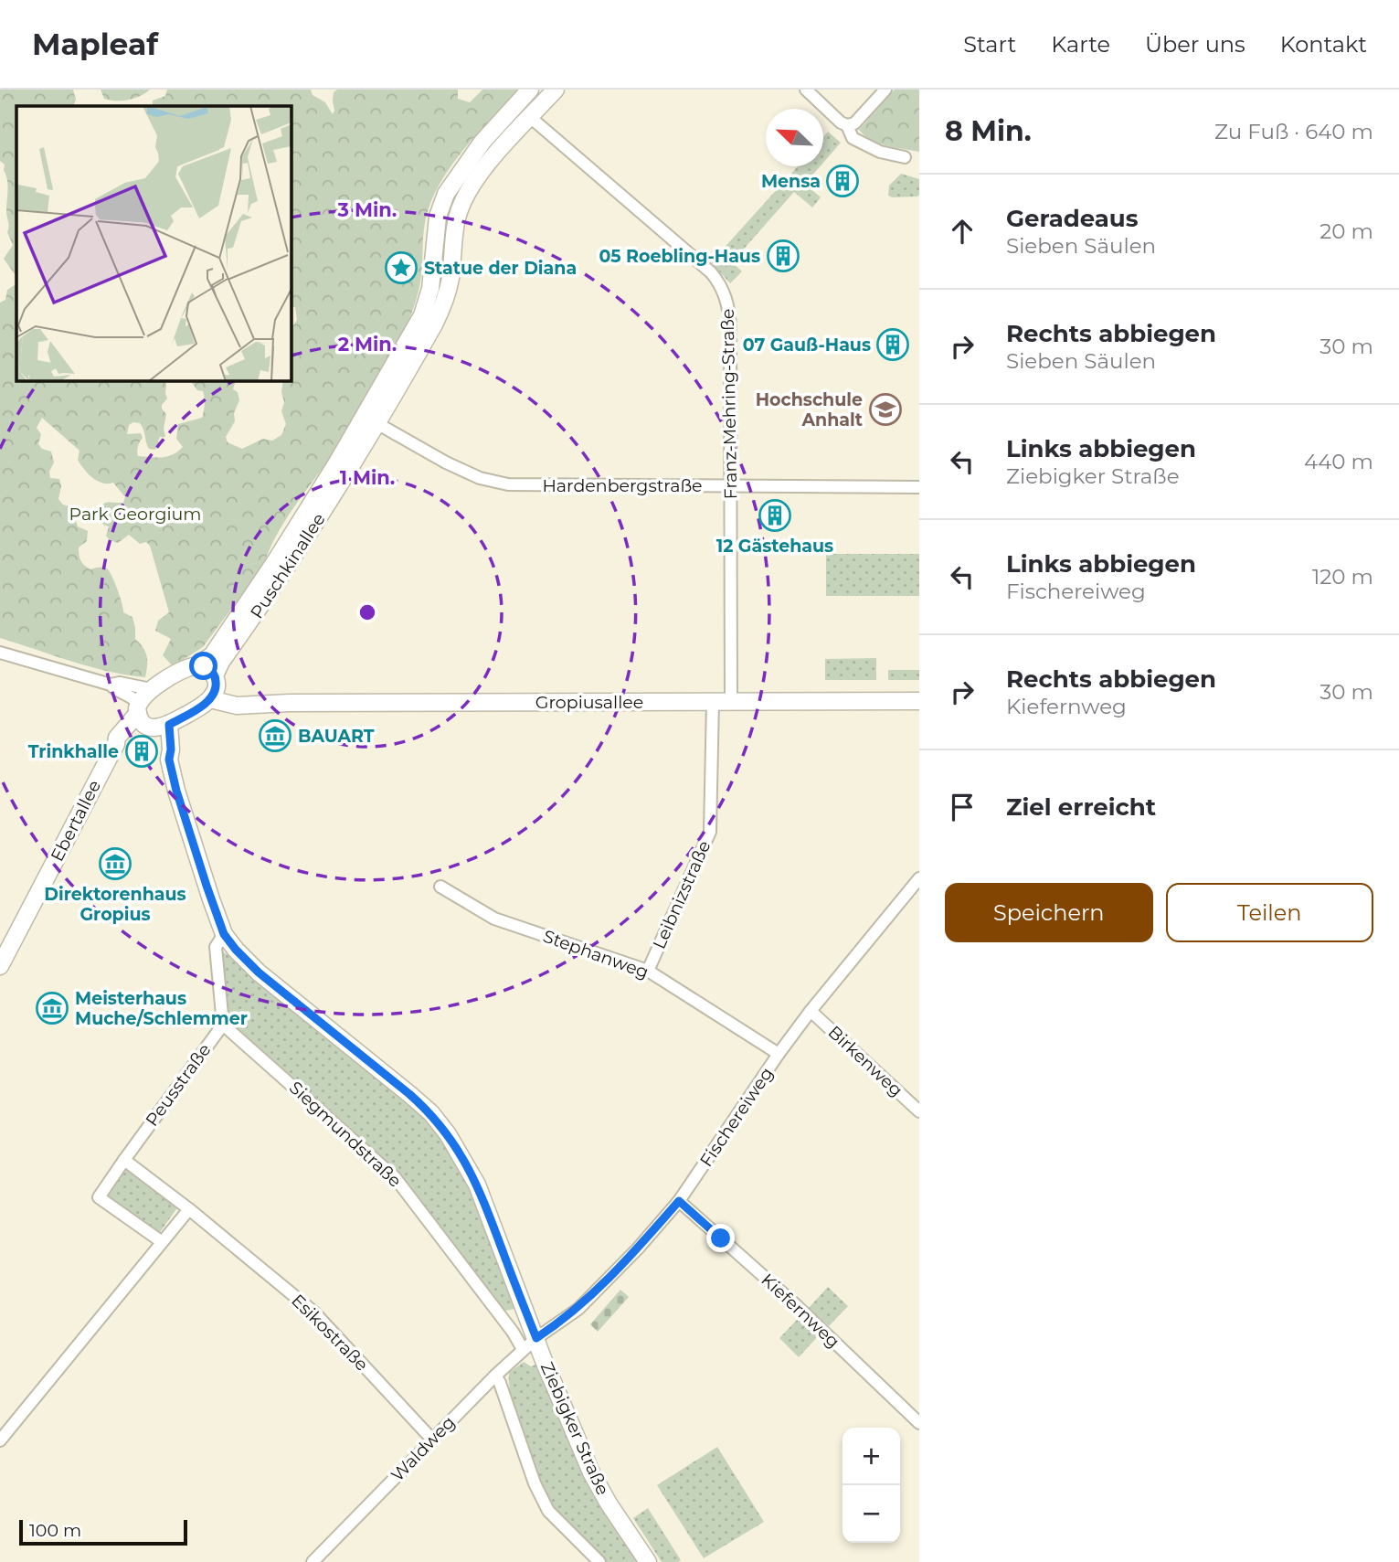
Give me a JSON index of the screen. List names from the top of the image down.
{
  "streets": {
    "main road": [
      "Puschkinallee",
      "Gropiusallee",
      "Ebertallee",
      "Ziebigker Straße"
    ],
    "street": [
      "Franz-Mehring-Straße",
      "Hardenbergstraße",
      "Leibnizstraße",
      "Stephanweg",
      "Birkenweg",
      "Peusstraße",
      "Fischereiweg",
      "Siegmundstraße",
      "Kiefernweg",
      "Esikostraße",
      "Waldweg"
    ]
  },
  "crossings": [
    ["Franz-Mehring-Straße", "Hardenbergstraße"],
    ["Franz-Mehring-Straße", "Puschkinallee"],
    ["Franz-Mehring-Straße", "Gropiusallee"],
    ["Hardenbergstraße", "Puschkinallee"],
    ["Puschkinallee", "Gropiusallee"],
    ["Puschkinallee", "Ebertallee"],
    ["Gropiusallee", "Leibnizstraße"],
    ["Leibnizstraße", "Stephanweg"],
    ["Stephanweg", "Fischereiweg"],
    ["Birkenweg", "Fischereiweg"],
    ["Peusstraße", "Siegmundstraße"],
    ["Fischereiweg", "Kiefernweg"],
    ["Fischereiweg", "Ziebigker Straße"],
    ["Fischereiweg", "Waldweg"],
    ["Siegmundstraße", "Waldweg"],
    ["Esikostraße", "Waldweg"],
    ["Ziebigker Straße", "Waldweg"]
  ],
  "parks": ["Park Georgium"],
  "places": {
    "building": [
      "Mensa",
      "05 Roebling-Haus",
      "07 Gauß-Haus",
      "12 Gästehaus",
      "Trinkhalle"
    ],
    "place": ["Statue der Diana"],
    "school or university": ["Hochschule Anhalt"],
    "museum": ["BAUART", "Direktorenhaus Gropius", "Meisterhaus Muche/Schlemmer"]
  },
  "scale_bar": "100 m",
  "north": "top left",
  "page": {
    "header": "Mapleaf",
    "nav": [
      "Start",
      "Karte",
      "Über uns",
      "Kontakt"
    ],
    "heading": ["8 Min.", "Zu Fuß · 640 m"],
    "list": [
      ["Geradeaus", "Sieben Säulen", "20 m"],
      ["Rechts abbiegen", "Sieben Säulen", "30 m"],
      ["Links abbiegen", "Ziebigker Straße", "440 m"],
      ["Links abbiegen", "Fischereiweg", "120 m"],
      ["Rechts abbiegen", "Kiefernweg", "30 m"],
      "Ziel erreicht"
    ],
    "buttons": ["Speichern", "Teilen"],
    "map_buttons": ["+", "−"],
    "scale": "100 m"
  },
  "rings": ["3 Min.", "2 Min.", "1 Min."]
}
